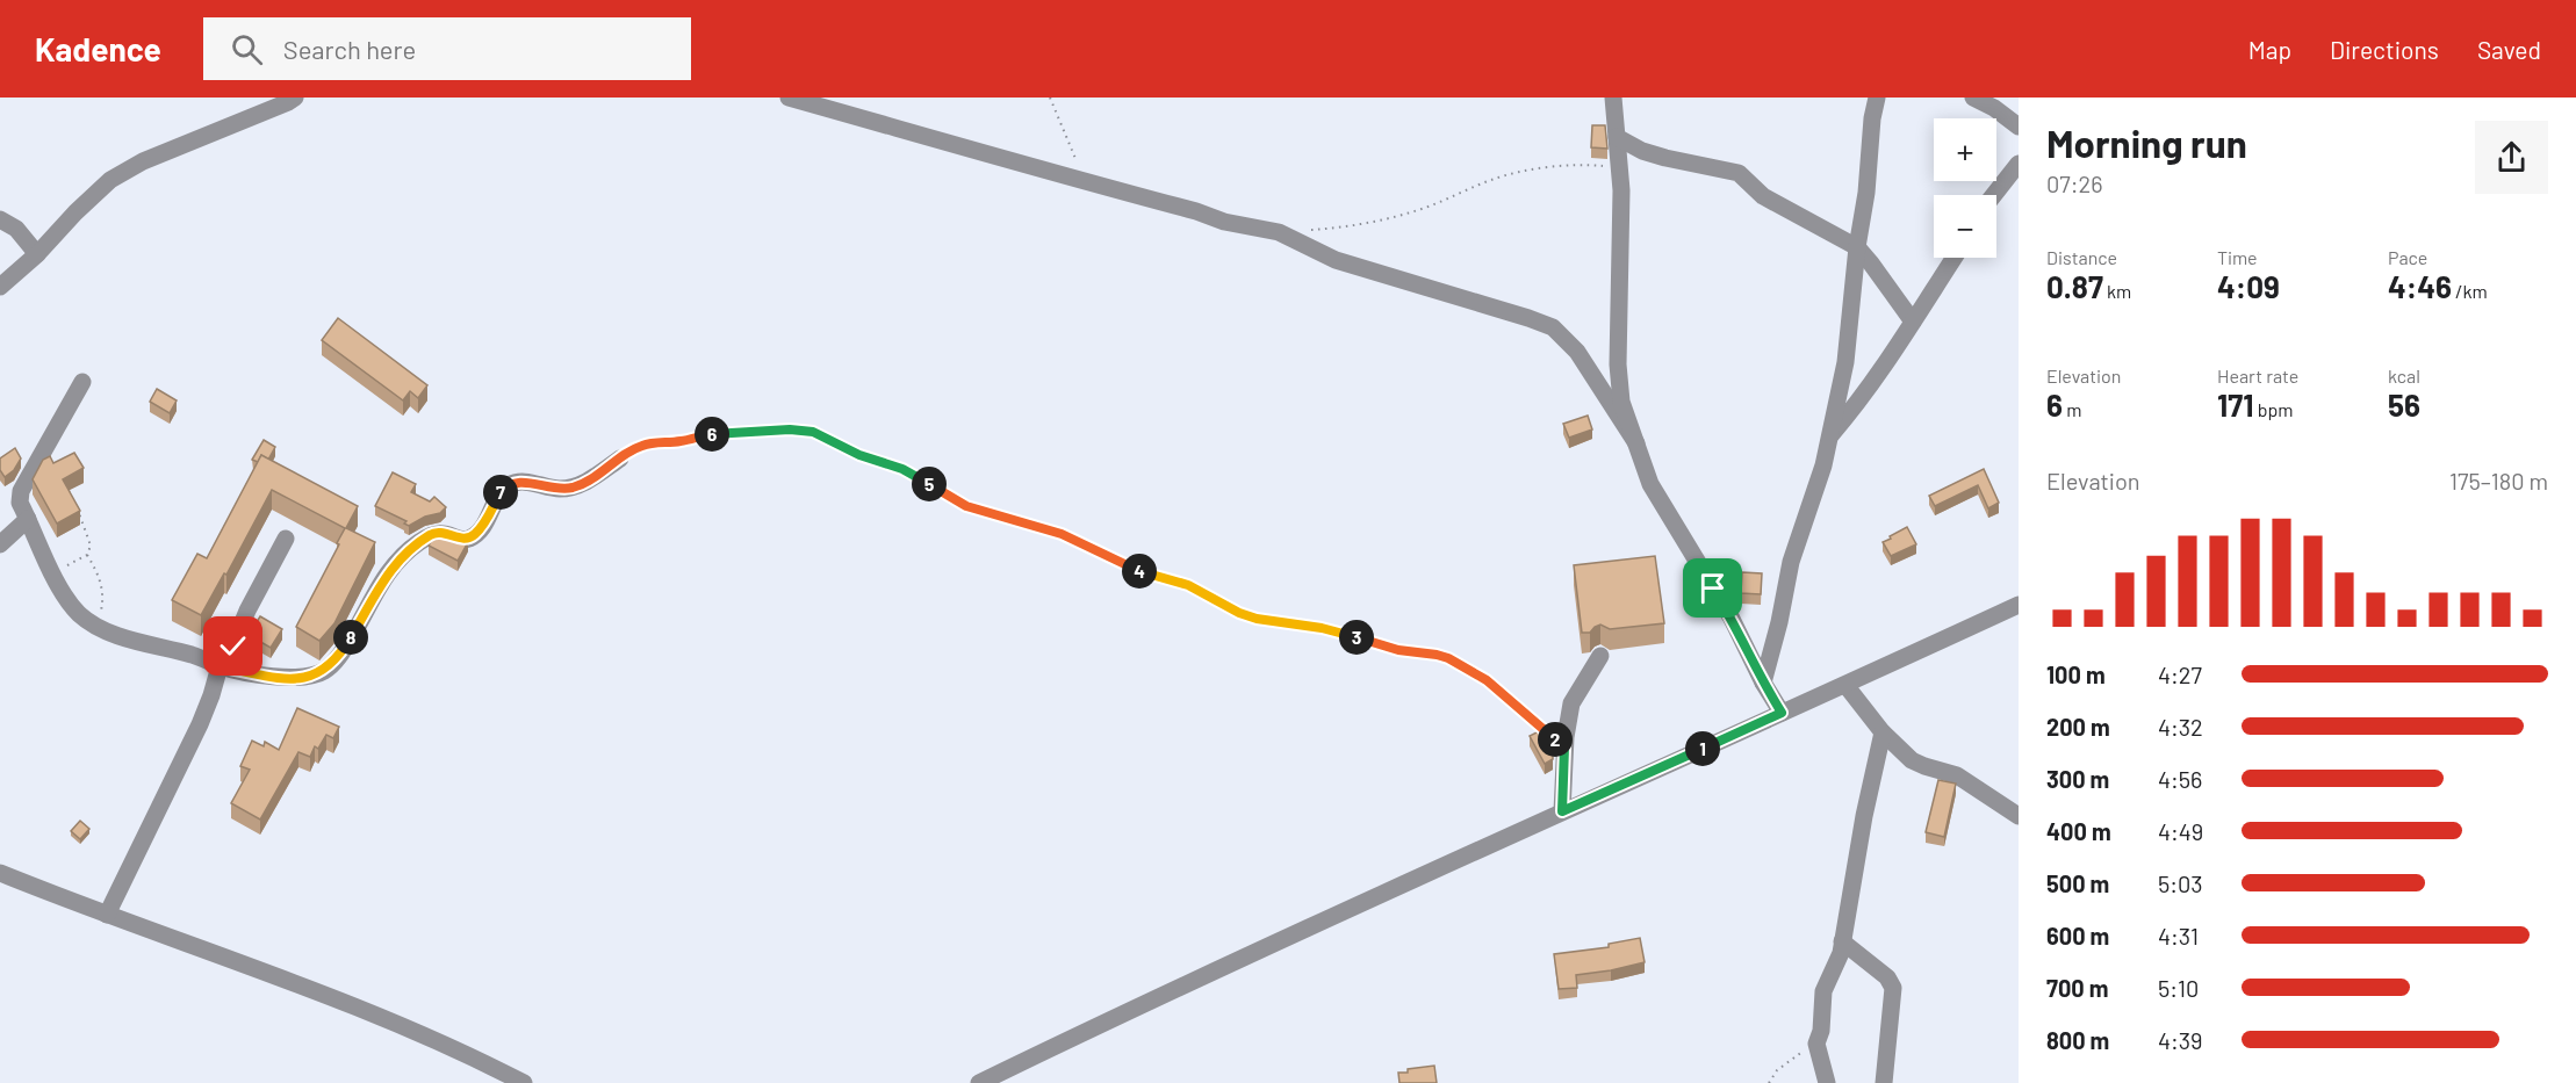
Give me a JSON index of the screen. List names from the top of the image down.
{
  "page": {
    "header": "Kadence",
    "search": "Search here",
    "nav": ["Map", "Directions", "Saved"],
    "heading": ["Morning run", "07:26"],
    "map_buttons": ["+", "−"],
    "stats": [
      ["Distance", "0.87 km"],
      ["Time", "4:09"],
      ["Pace", "4:46 /km"],
      ["Elevation", "6 m"],
      ["Heart rate", "171 bpm"],
      ["kcal", "56"]
    ],
    "pins": [
      "6",
      "5",
      "7",
      "4",
      "3",
      "8",
      "2",
      "1"
    ],
    "chart": ["Elevation", "175–180 m"],
    "list": [
      {
        "name": "100 m",
        "note": "4:27"
      },
      {
        "name": "200 m",
        "note": "4:32"
      },
      {
        "name": "300 m",
        "note": "4:56"
      },
      {
        "name": "400 m",
        "note": "4:49"
      },
      {
        "name": "500 m",
        "note": "5:03"
      },
      {
        "name": "600 m",
        "note": "4:31"
      },
      {
        "name": "700 m",
        "note": "5:10"
      },
      {
        "name": "800 m",
        "note": "4:39"
      }
    ]
  }
}
